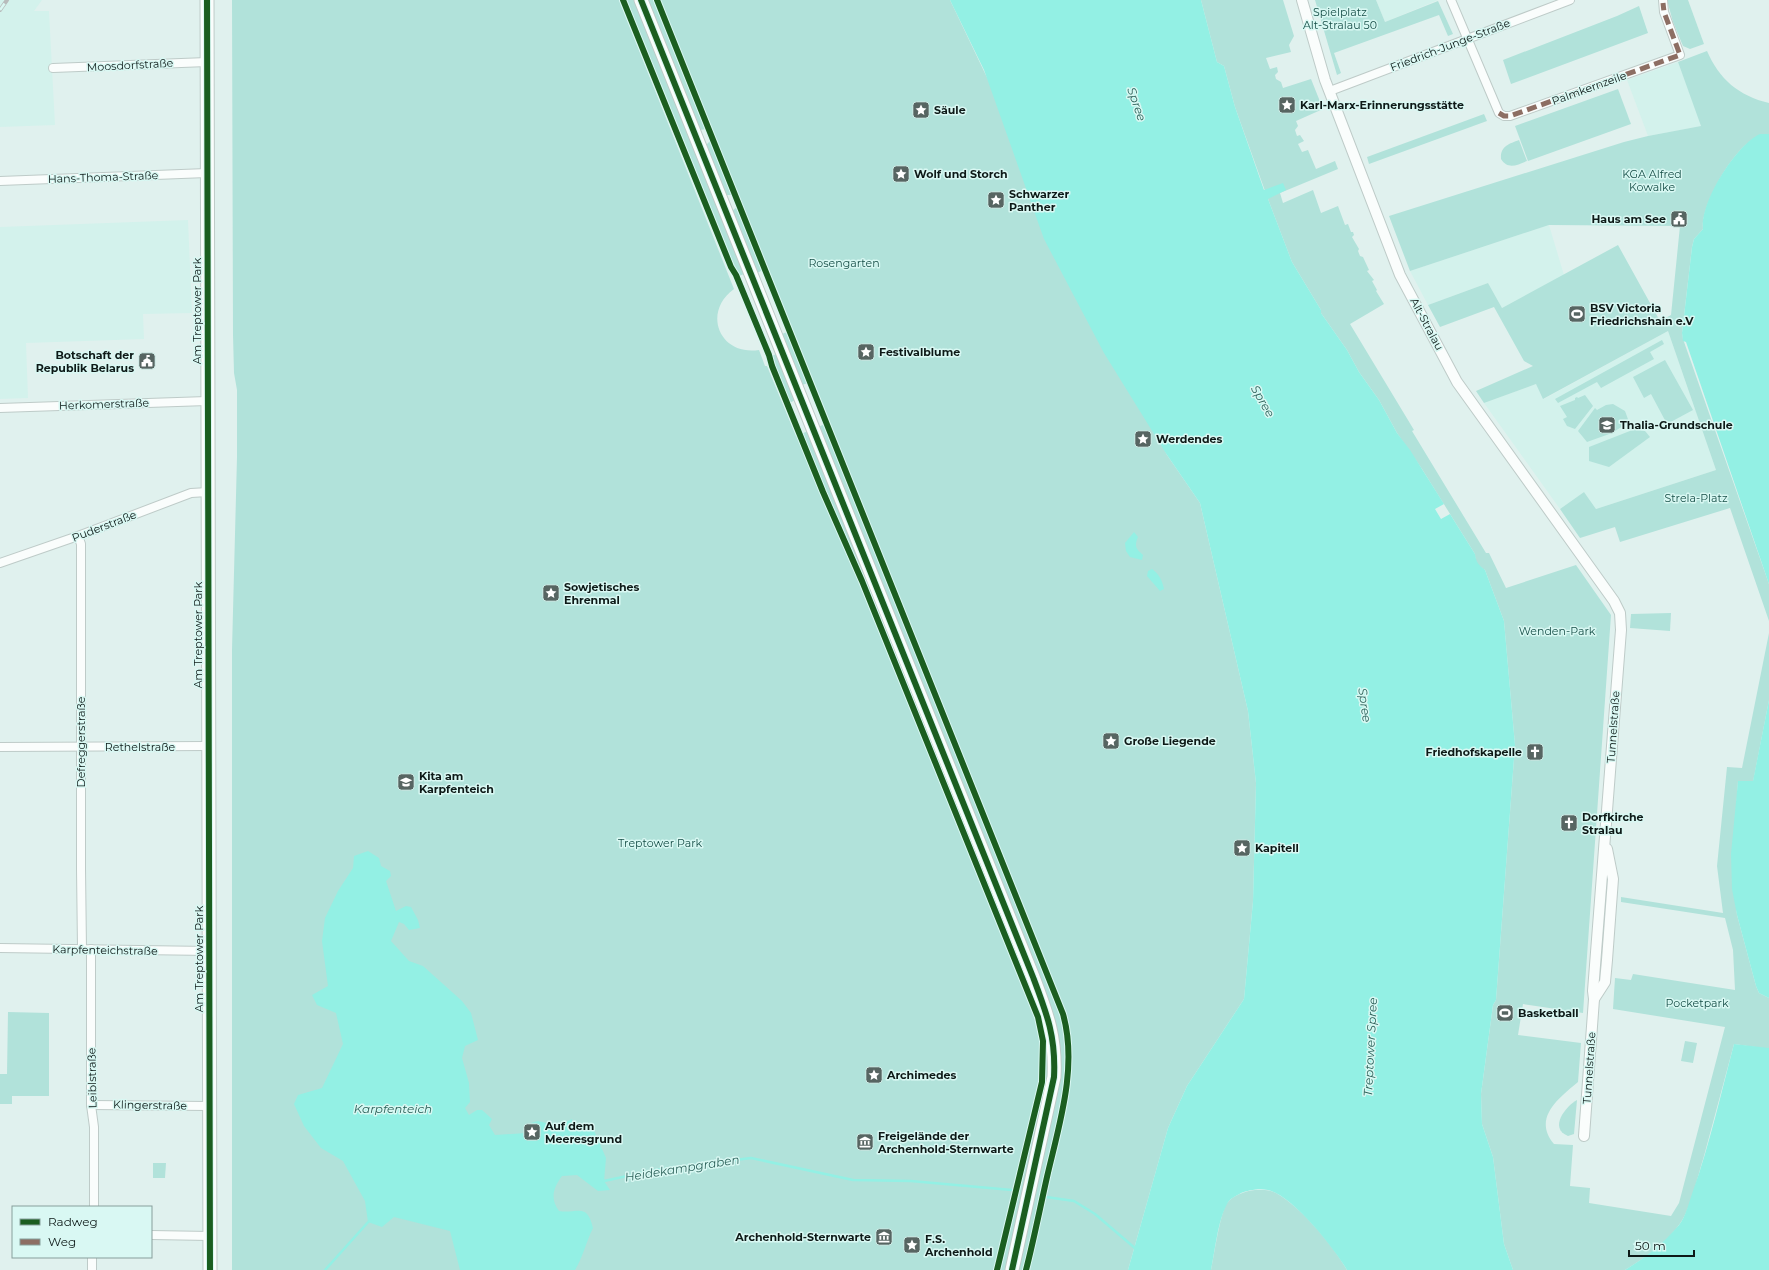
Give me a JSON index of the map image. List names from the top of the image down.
{
  "streets": {
    "main road": ["Am Treptower Park"],
    "street": [
      "Friedrich-Junge-Straße",
      "Moosdorfstraße",
      "Palmkernzeile",
      "Hans-Thoma-Straße",
      "Alt-Stralau",
      "Herkomerstraße",
      "Puderstraße",
      "Tunnelstraße",
      "Defreggerstraße",
      "Rethelstraße",
      "Karpfenteichstraße",
      "Leiblstraße",
      "Klingerstraße"
    ]
  },
  "crossings": [
    ["Friedrich-Junge-Straße", "Palmkernzeile"],
    ["Friedrich-Junge-Straße", "Alt-Stralau"],
    ["Moosdorfstraße", "Am Treptower Park"],
    ["Hans-Thoma-Straße", "Am Treptower Park"],
    ["Am Treptower Park", "Herkomerstraße"],
    ["Am Treptower Park", "Puderstraße"],
    ["Am Treptower Park", "Rethelstraße"],
    ["Am Treptower Park", "Karpfenteichstraße"],
    ["Am Treptower Park", "Klingerstraße"],
    ["Alt-Stralau", "Tunnelstraße"],
    ["Puderstraße", "Defreggerstraße"],
    ["Defreggerstraße", "Rethelstraße"],
    ["Defreggerstraße", "Karpfenteichstraße"],
    ["Karpfenteichstraße", "Leiblstraße"],
    ["Leiblstraße", "Klingerstraße"]
  ],
  "water": [
    "Spree",
    "Treptower Spree",
    "Karpfenteich",
    "Heidekampgraben"
  ],
  "parks": [
    "Spielplatz Alt-Stralau 50",
    "KGA Alfred Kowalke",
    "Rosengarten",
    "Strela-Platz",
    "Wenden-Park",
    "Treptower Park",
    "Pocketpark"
  ],
  "places": {
    "place": [
      "Karl-Marx-Erinnerungsstätte",
      "Säule",
      "Wolf und Storch",
      "Schwarzer Panther",
      "Festivalblume",
      "Werdendes",
      "Sowjetisches Ehrenmal",
      "Große Liegende",
      "Kapitell",
      "Archimedes",
      "Auf dem Meeresgrund",
      "F.S. Archenhold"
    ],
    "public building": ["Haus am See", "Botschaft der Republik Belarus"],
    "sports": ["BSV Victoria Friedrichshain e.V", "Basketball"],
    "school or university": ["Thalia-Grundschule", "Kita am Karpfenteich"],
    "church": ["Friedhofskapelle", "Dorfkirche Stralau"],
    "museum": ["Freigelände der Archenhold-Sternwarte", "Archenhold-Sternwarte"]
  },
  "legend": ["Radweg", "Weg"],
  "scale_bar": "50 m"
}
